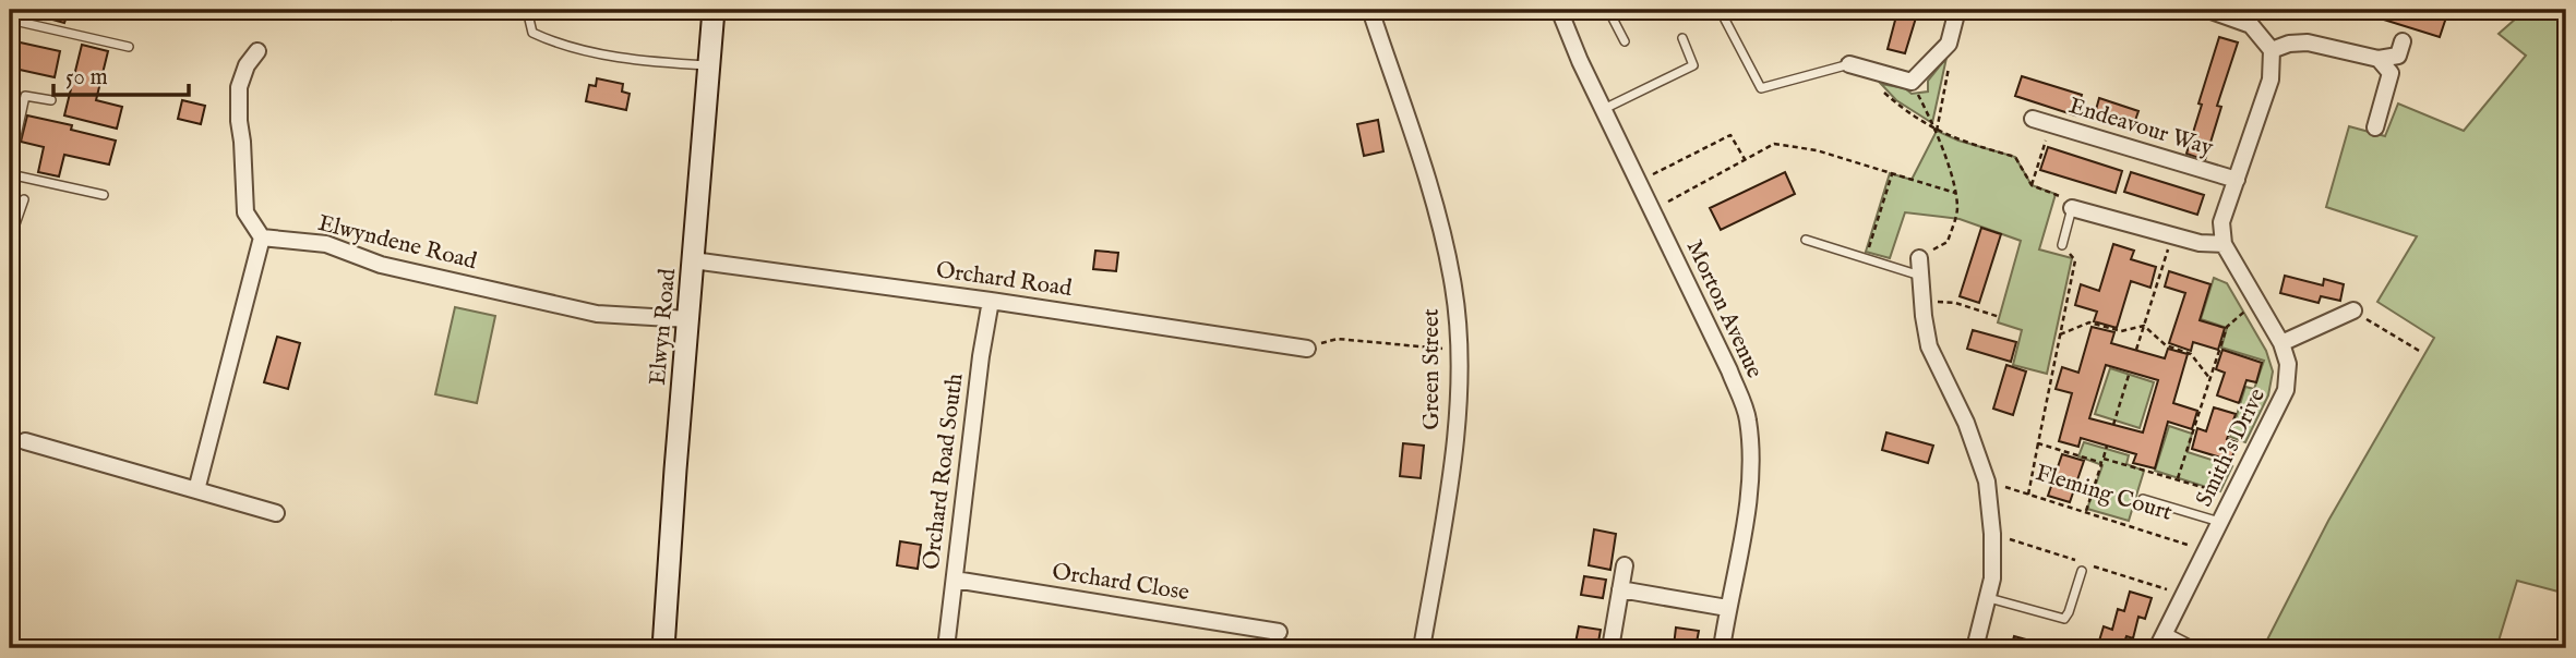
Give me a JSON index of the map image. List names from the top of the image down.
{
  "streets": {
    "street": [
      "Endeavour Way",
      "Elwyndene Road",
      "Orchard Road",
      "Morton Avenue",
      "Elwyn Road",
      "Green Street",
      "Smith's Drive",
      "Orchard Road South",
      "Orchard Close"
    ],
    "path": ["Fleming Court"]
  },
  "crossings": [
    ["Elwyndene Road", "Elwyn Road"],
    ["Orchard Road", "Elwyn Road"],
    ["Orchard Road", "Orchard Road South"],
    ["Smith's Drive", "Fleming Court"],
    ["Orchard Road South", "Orchard Close"]
  ],
  "scale_bar": "50 m"
}
